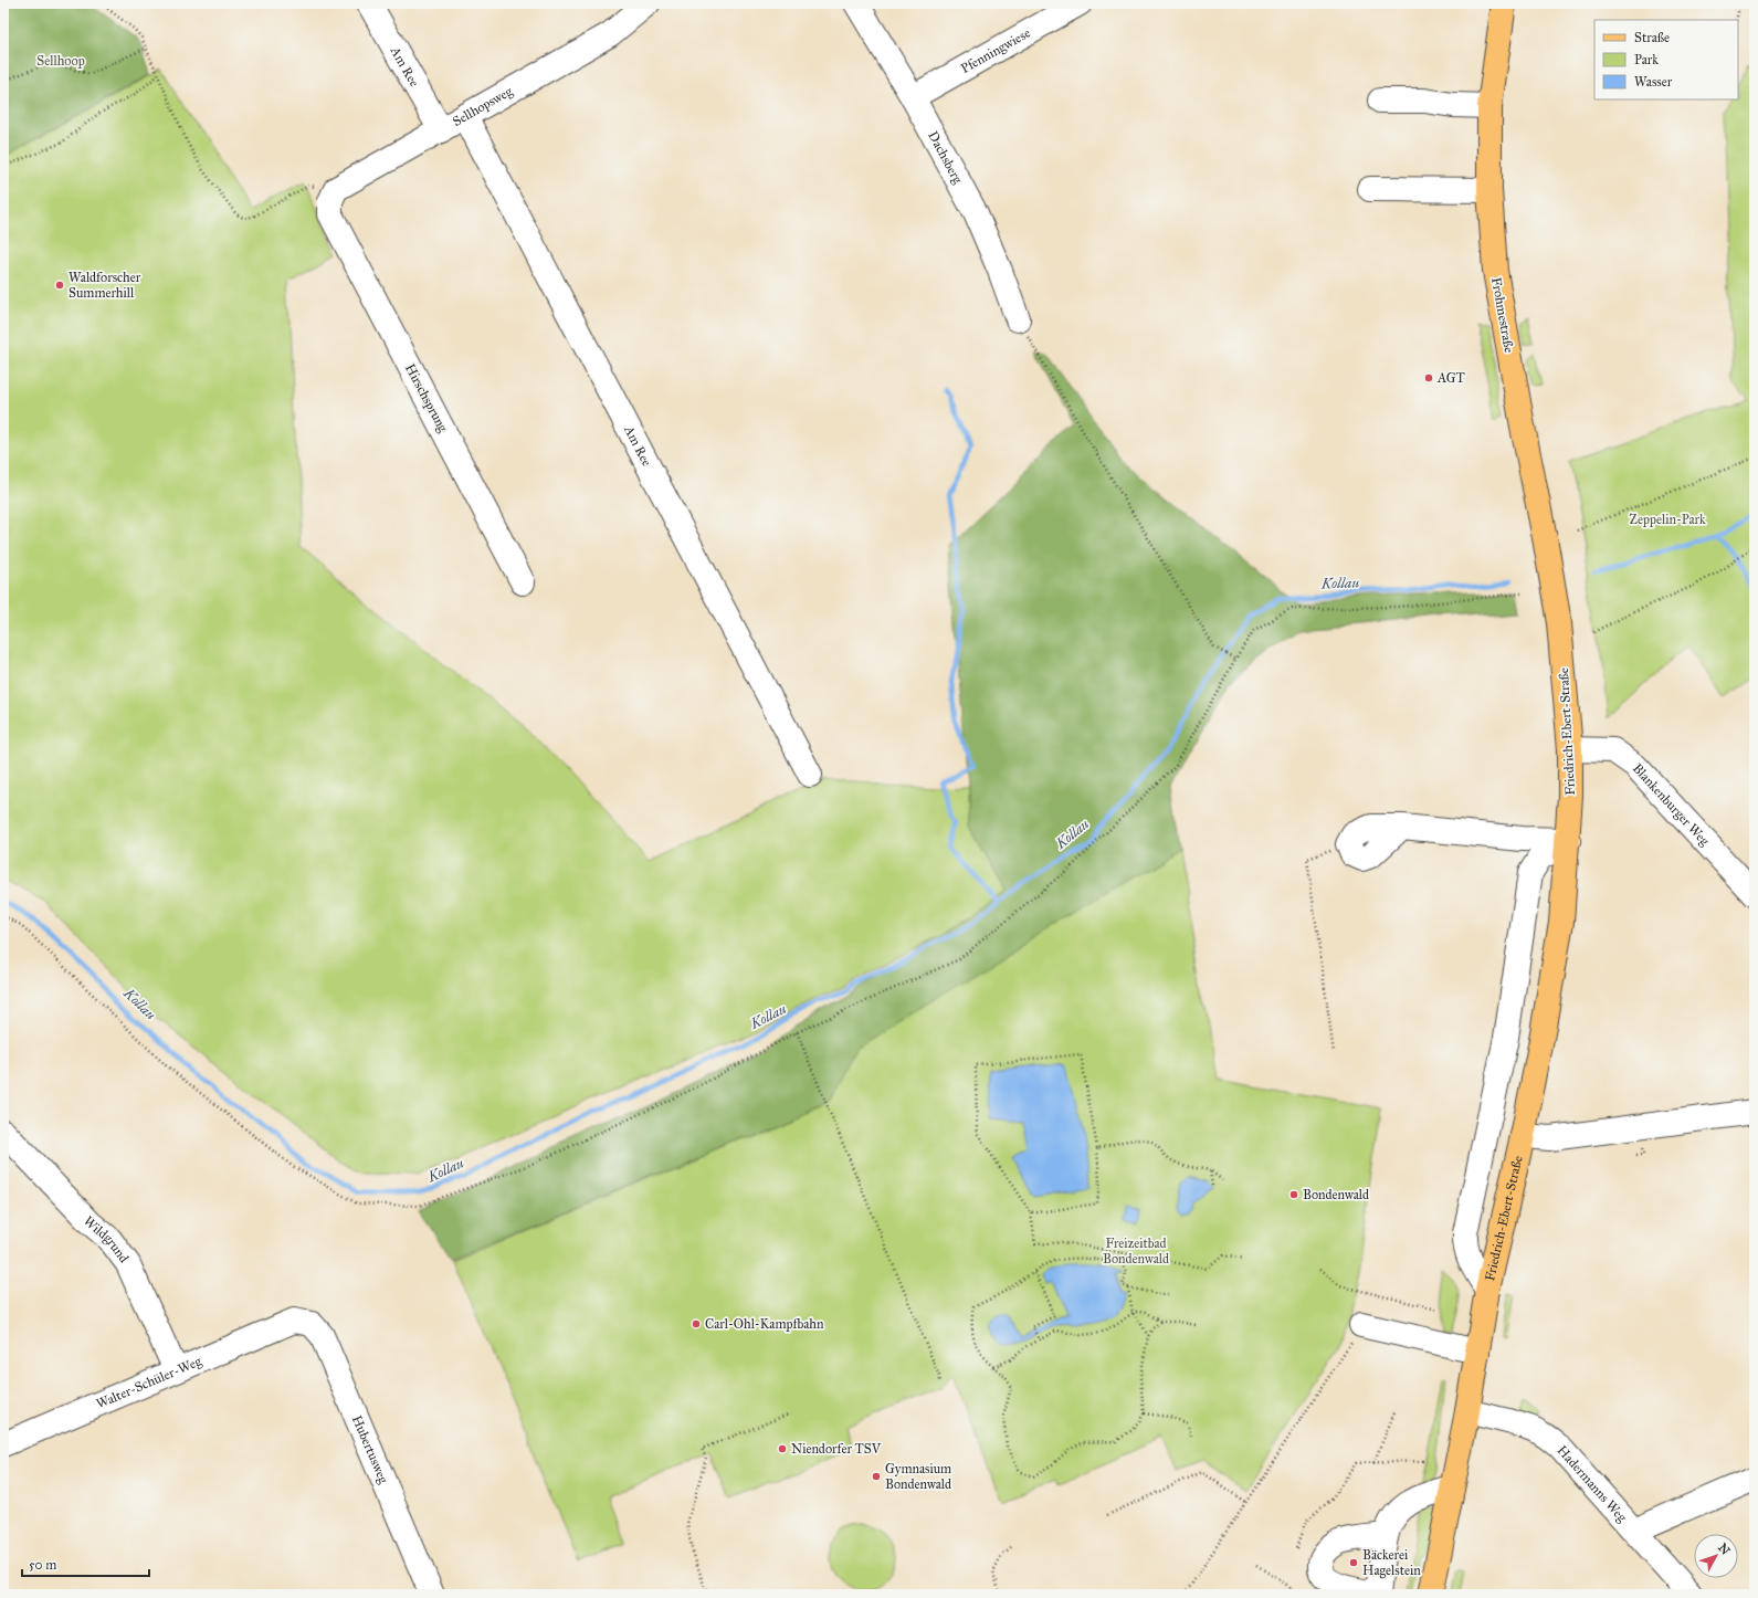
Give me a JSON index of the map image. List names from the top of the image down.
{
  "streets": {
    "main road": ["Frohmestraße", "Friedrich-Ebert-Straße"],
    "street": [
      "Pfenningwiese",
      "Am Ree",
      "Sellhopsweg",
      "Dachsberg",
      "Hirschsprung",
      "Blankenburger Weg",
      "Wildgrund",
      "Walter-Schüler-Weg",
      "Hubertusweg",
      "Hadermanns Weg"
    ]
  },
  "crossings": [
    ["Pfenningwiese", "Dachsberg"],
    ["Am Ree", "Sellhopsweg"],
    ["Sellhopsweg", "Hirschsprung"],
    ["Frohmestraße", "Friedrich-Ebert-Straße"],
    ["Friedrich-Ebert-Straße", "Blankenburger Weg"],
    ["Friedrich-Ebert-Straße", "Hadermanns Weg"],
    ["Wildgrund", "Walter-Schüler-Weg"],
    ["Walter-Schüler-Weg", "Hubertusweg"]
  ],
  "water": ["Kollau"],
  "parks": ["Sellhoop", "Zeppelin-Park", "Freizeitbad Bondenwald"],
  "places": [
    "Waldforscher Summerhill",
    "AGT",
    "Bondenwald",
    "Carl-Ohl-Kampfbahn",
    "Niendorfer TSV",
    "Gymnasium Bondenwald",
    "Bäckerei Hagelstein"
  ],
  "legend": ["Straße", "Park", "Wasser"],
  "scale_bar": "50 m",
  "north": "top right"
}
